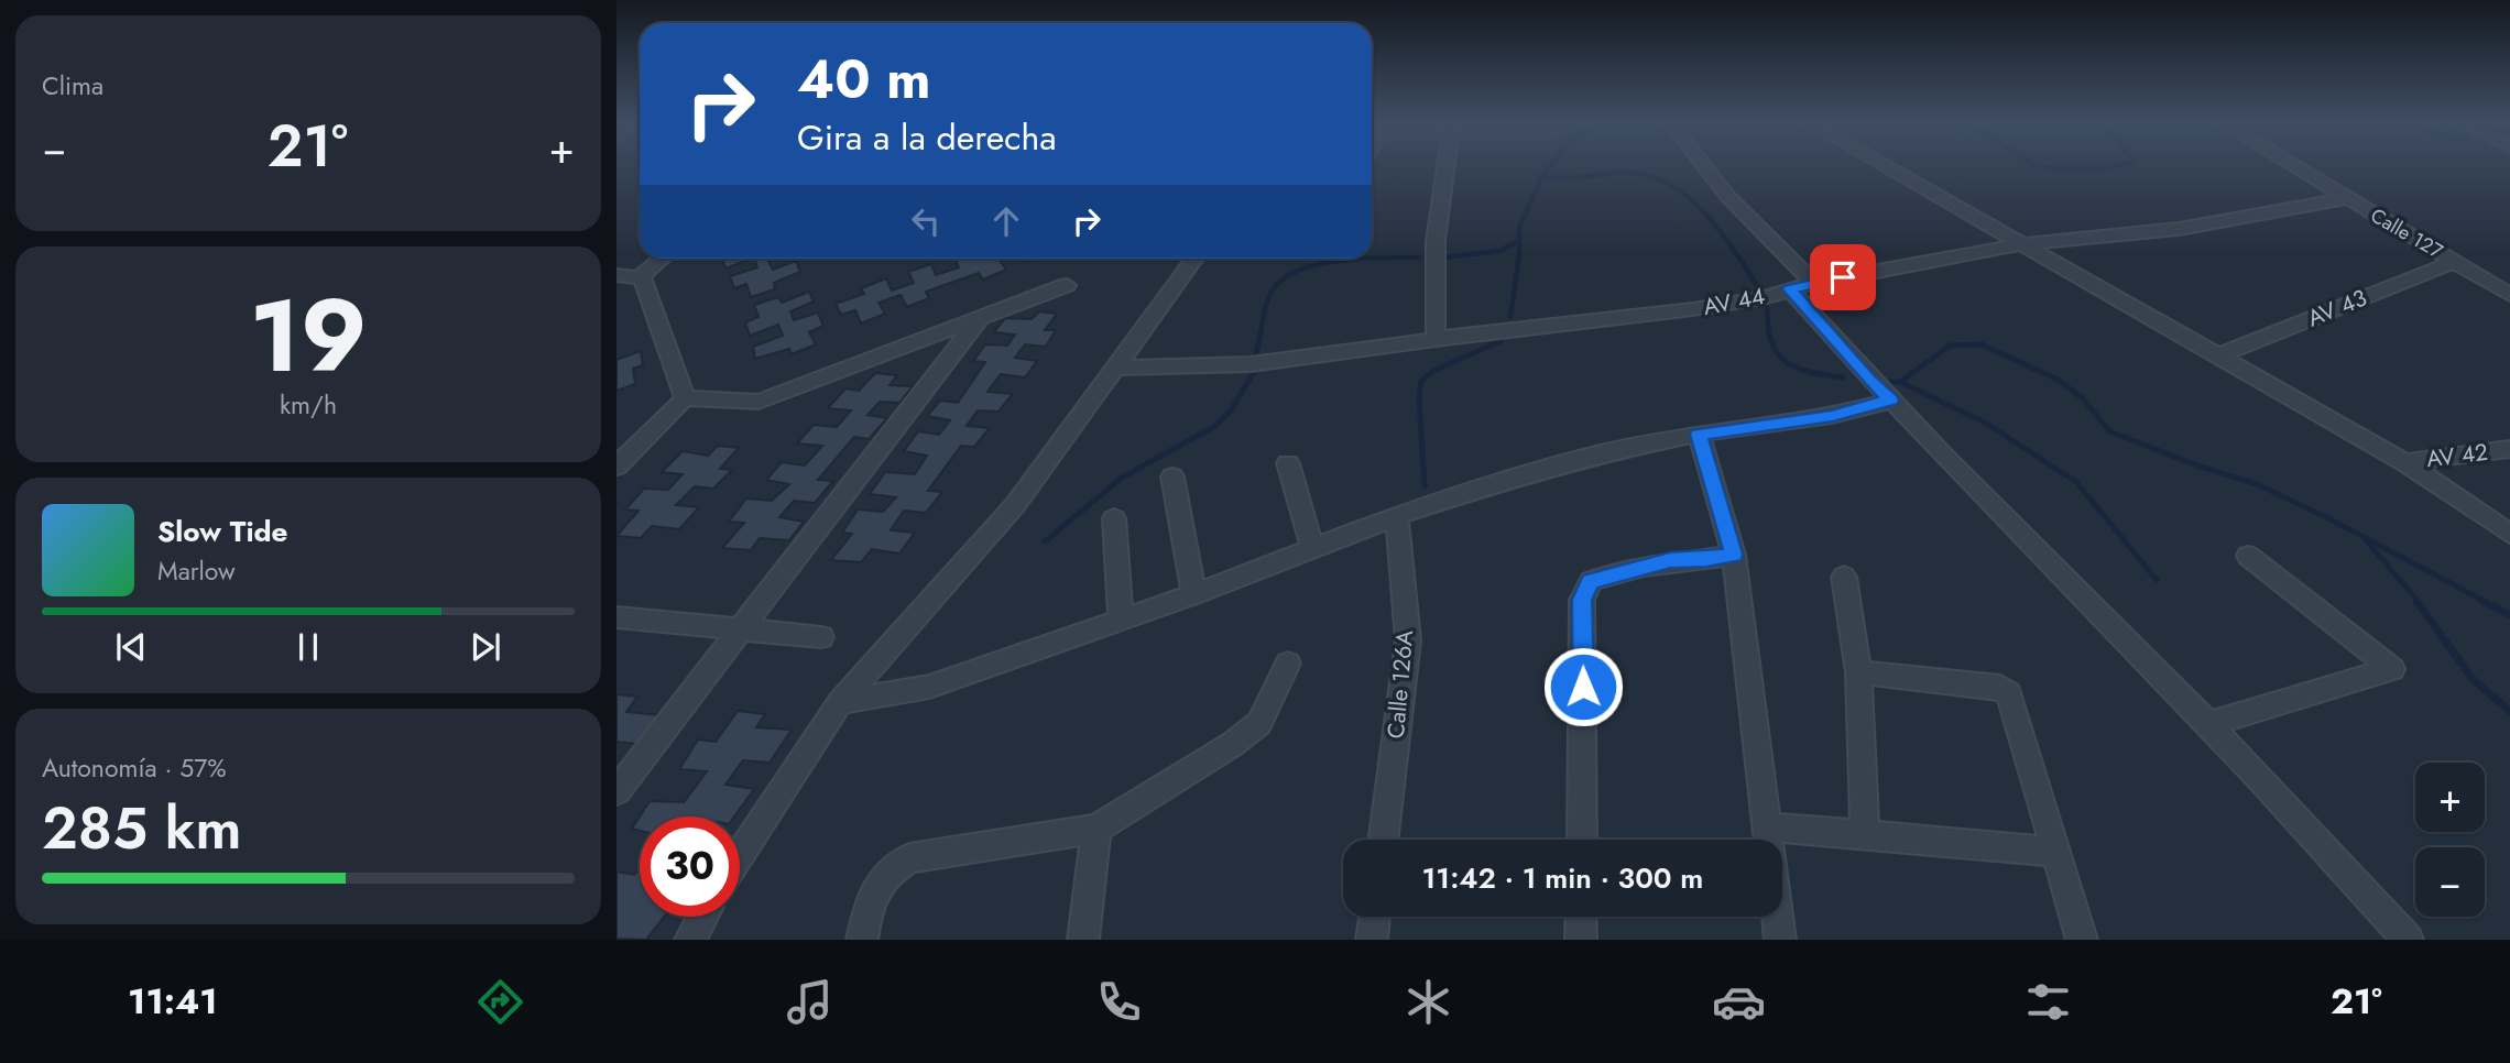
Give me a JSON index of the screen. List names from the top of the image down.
{
  "streets": {
    "street": [
      "Calle 127",
      "AV 44",
      "AV 43",
      "AV 42",
      "Calle 126A"
    ]
  },
  "crossings": [
    ["Calle 127", "AV 44"],
    ["Calle 127", "AV 43"]
  ],
  "page": {
    "tile": [
      "Clima",
      ["19", "km/h"],
      ["Autonomía · 57%", "285 km"]
    ],
    "turn": ["40 m", "Gira a la derecha"],
    "heat": ["−", "21°", "+"],
    "song": ["Slow Tide", "Marlow"],
    "map_buttons": ["+", "−"],
    "limit": "30",
    "trip": "11:42 · 1 min · 300 m",
    "tabs": ["11:41", "21°"]
  }
}
